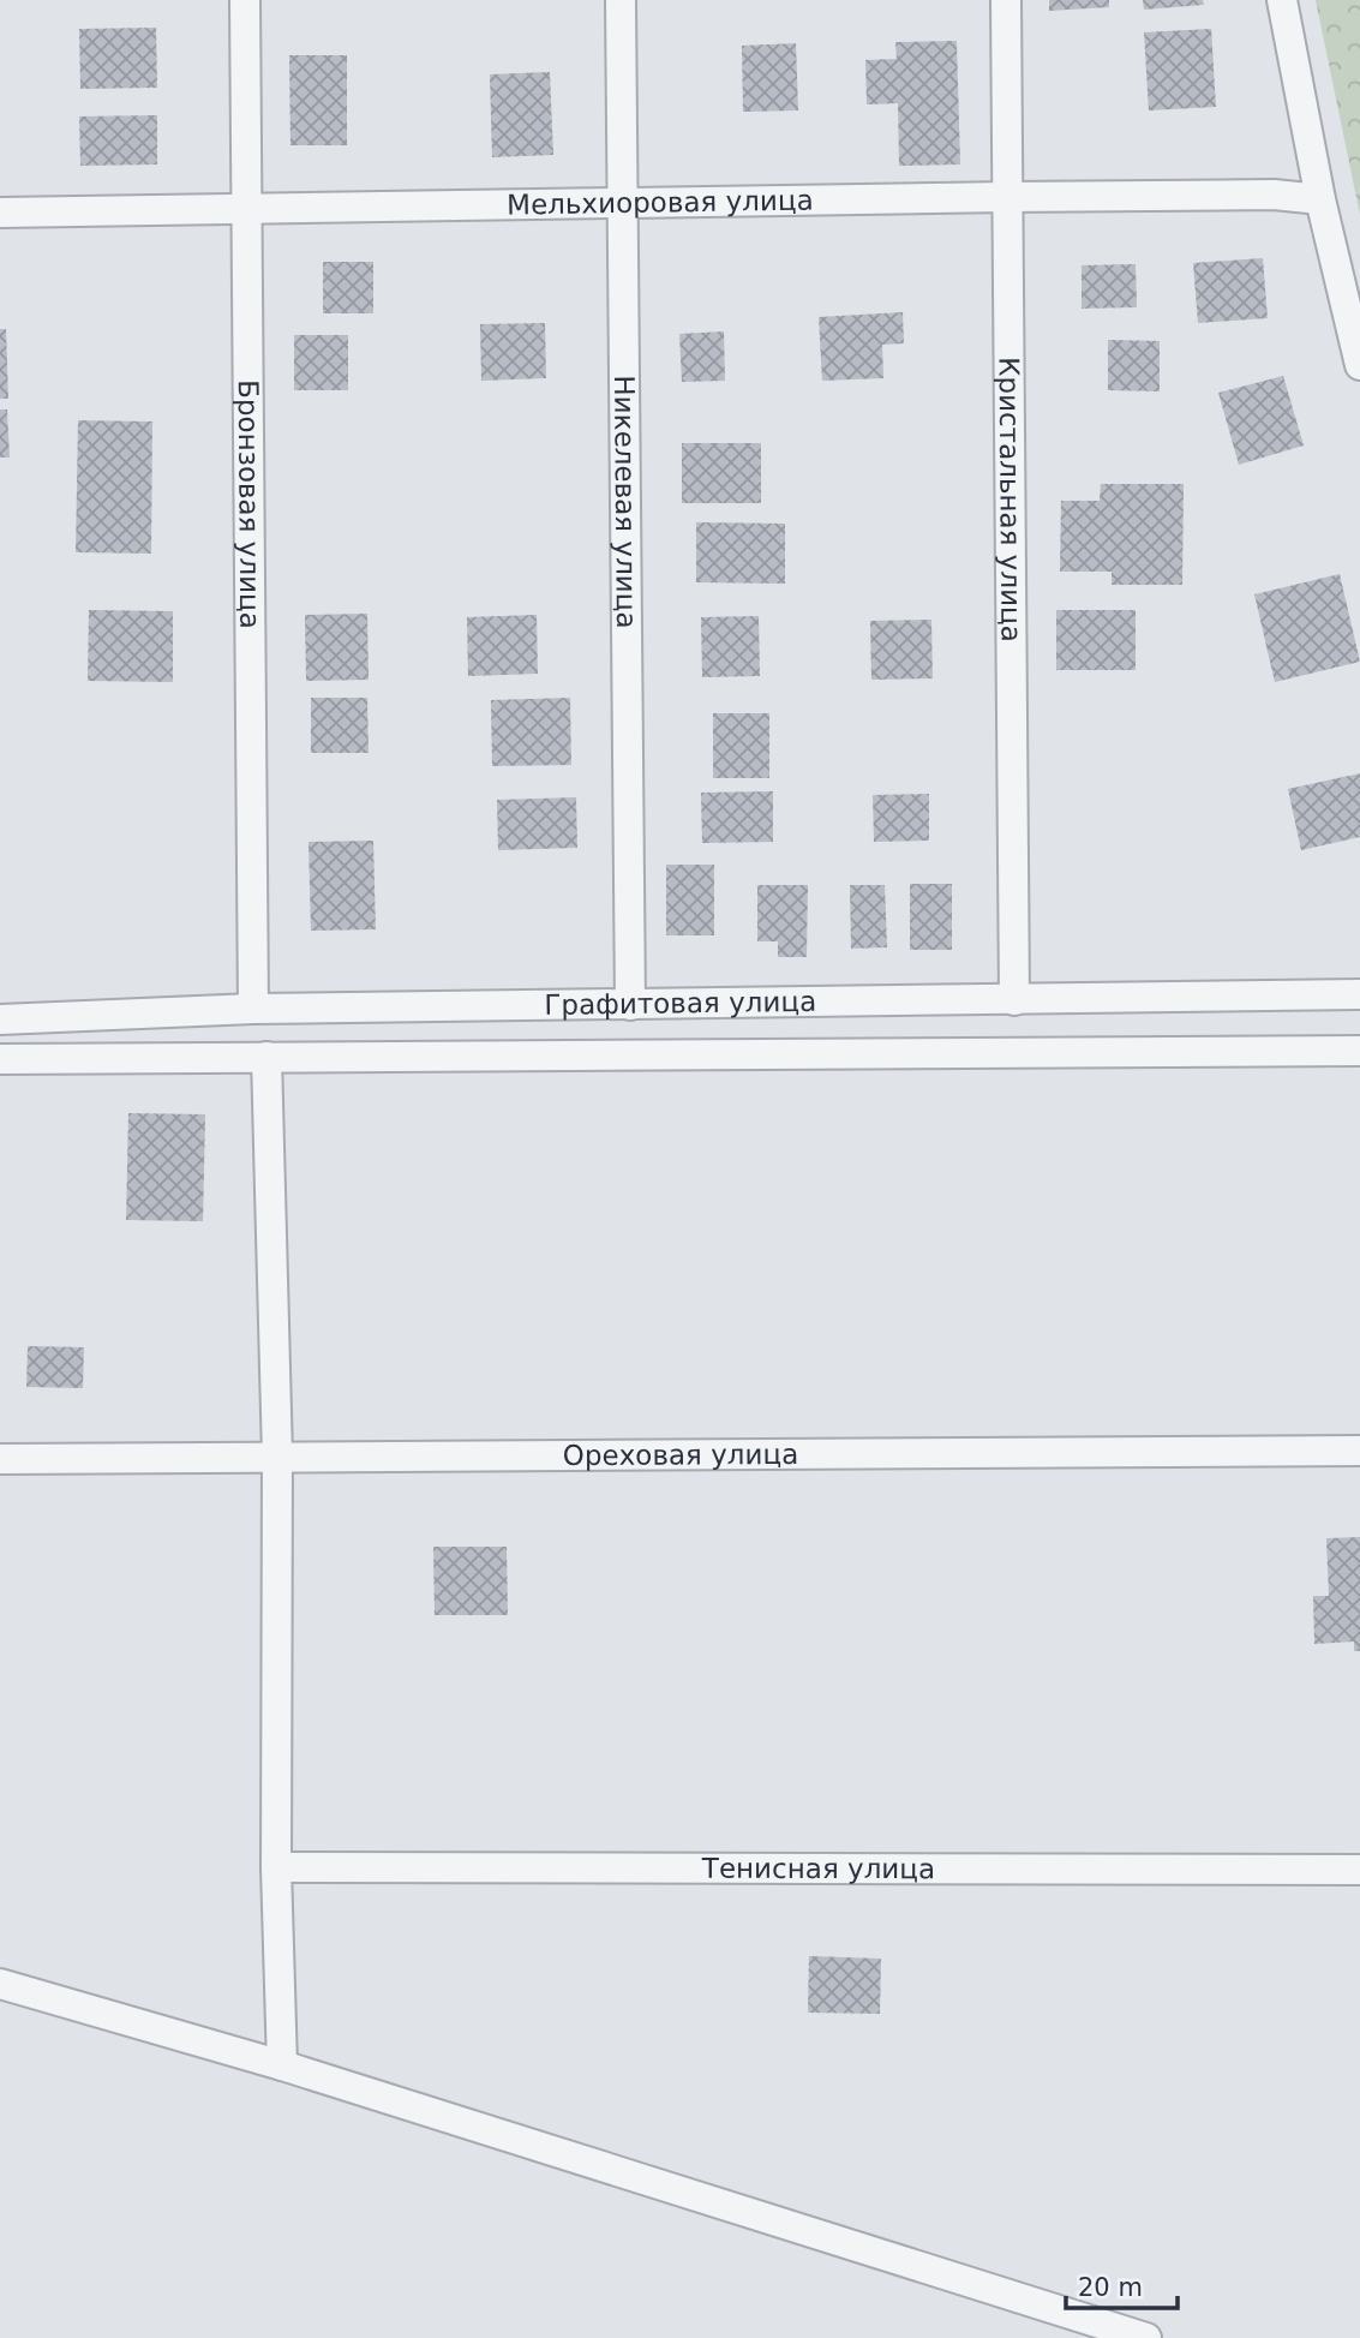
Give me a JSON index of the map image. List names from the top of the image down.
{
  "streets": {
    "street": [
      "Мельхиоровая улица",
      "Кристальная улица",
      "Никелевая улица",
      "Бронзовая улица",
      "Графитовая улица",
      "Ореховая улица",
      "Тенисная улица"
    ]
  },
  "crossings": [
    ["Мельхиоровая улица", "Кристальная улица"],
    ["Мельхиоровая улица", "Никелевая улица"],
    ["Мельхиоровая улица", "Бронзовая улица"],
    ["Кристальная улица", "Графитовая улица"],
    ["Никелевая улица", "Графитовая улица"],
    ["Бронзовая улица", "Графитовая улица"]
  ],
  "scale_bar": "20 m"
}
